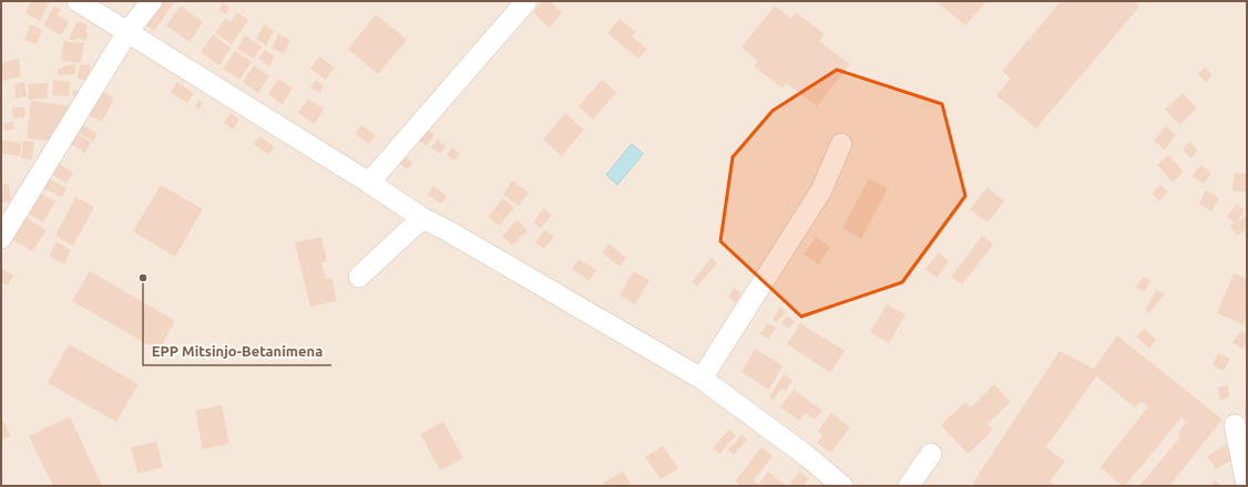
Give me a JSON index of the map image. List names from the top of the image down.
{
  "places": ["EPP Mitsinjo-Betanimena"]
}
